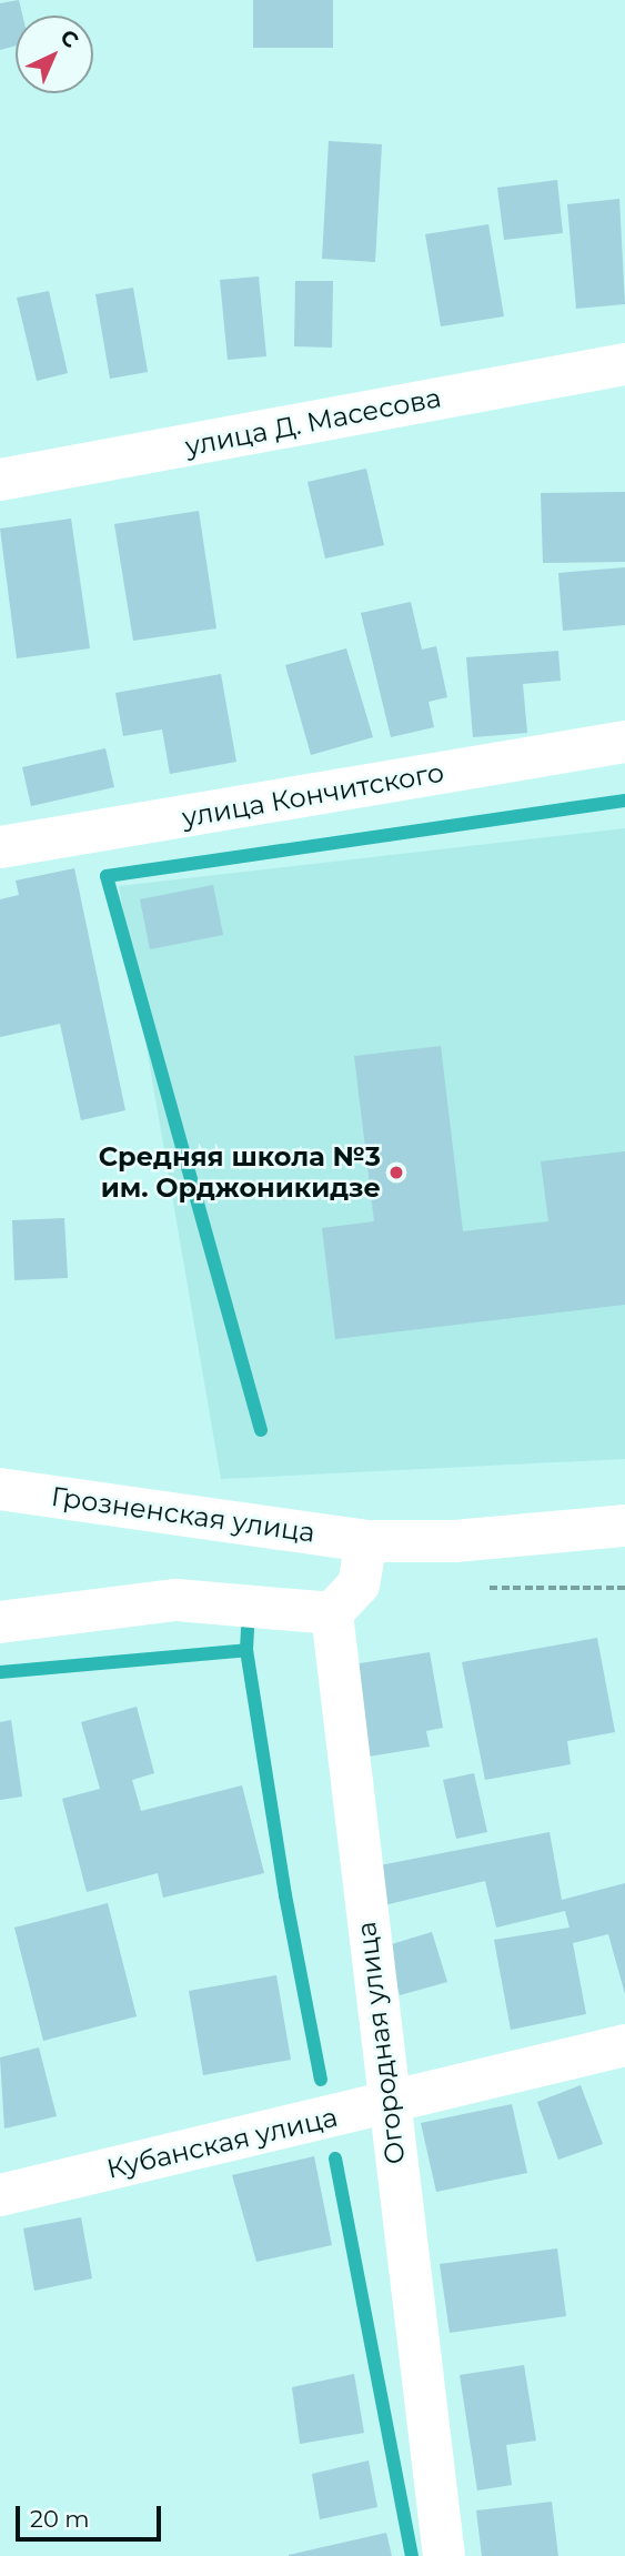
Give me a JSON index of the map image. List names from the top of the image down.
{
  "streets": {
    "street": [
      "улица Д. Масесова",
      "улица Кончитского",
      "Грозненская улица",
      "Огородная улица",
      "Кубанская улица"
    ]
  },
  "crossings": [
    ["Огородная улица", "Кубанская улица"]
  ],
  "places": ["Средняя школа №3 им. Орджоникидзе"],
  "scale_bar": "20 m",
  "north": "top right"
}
